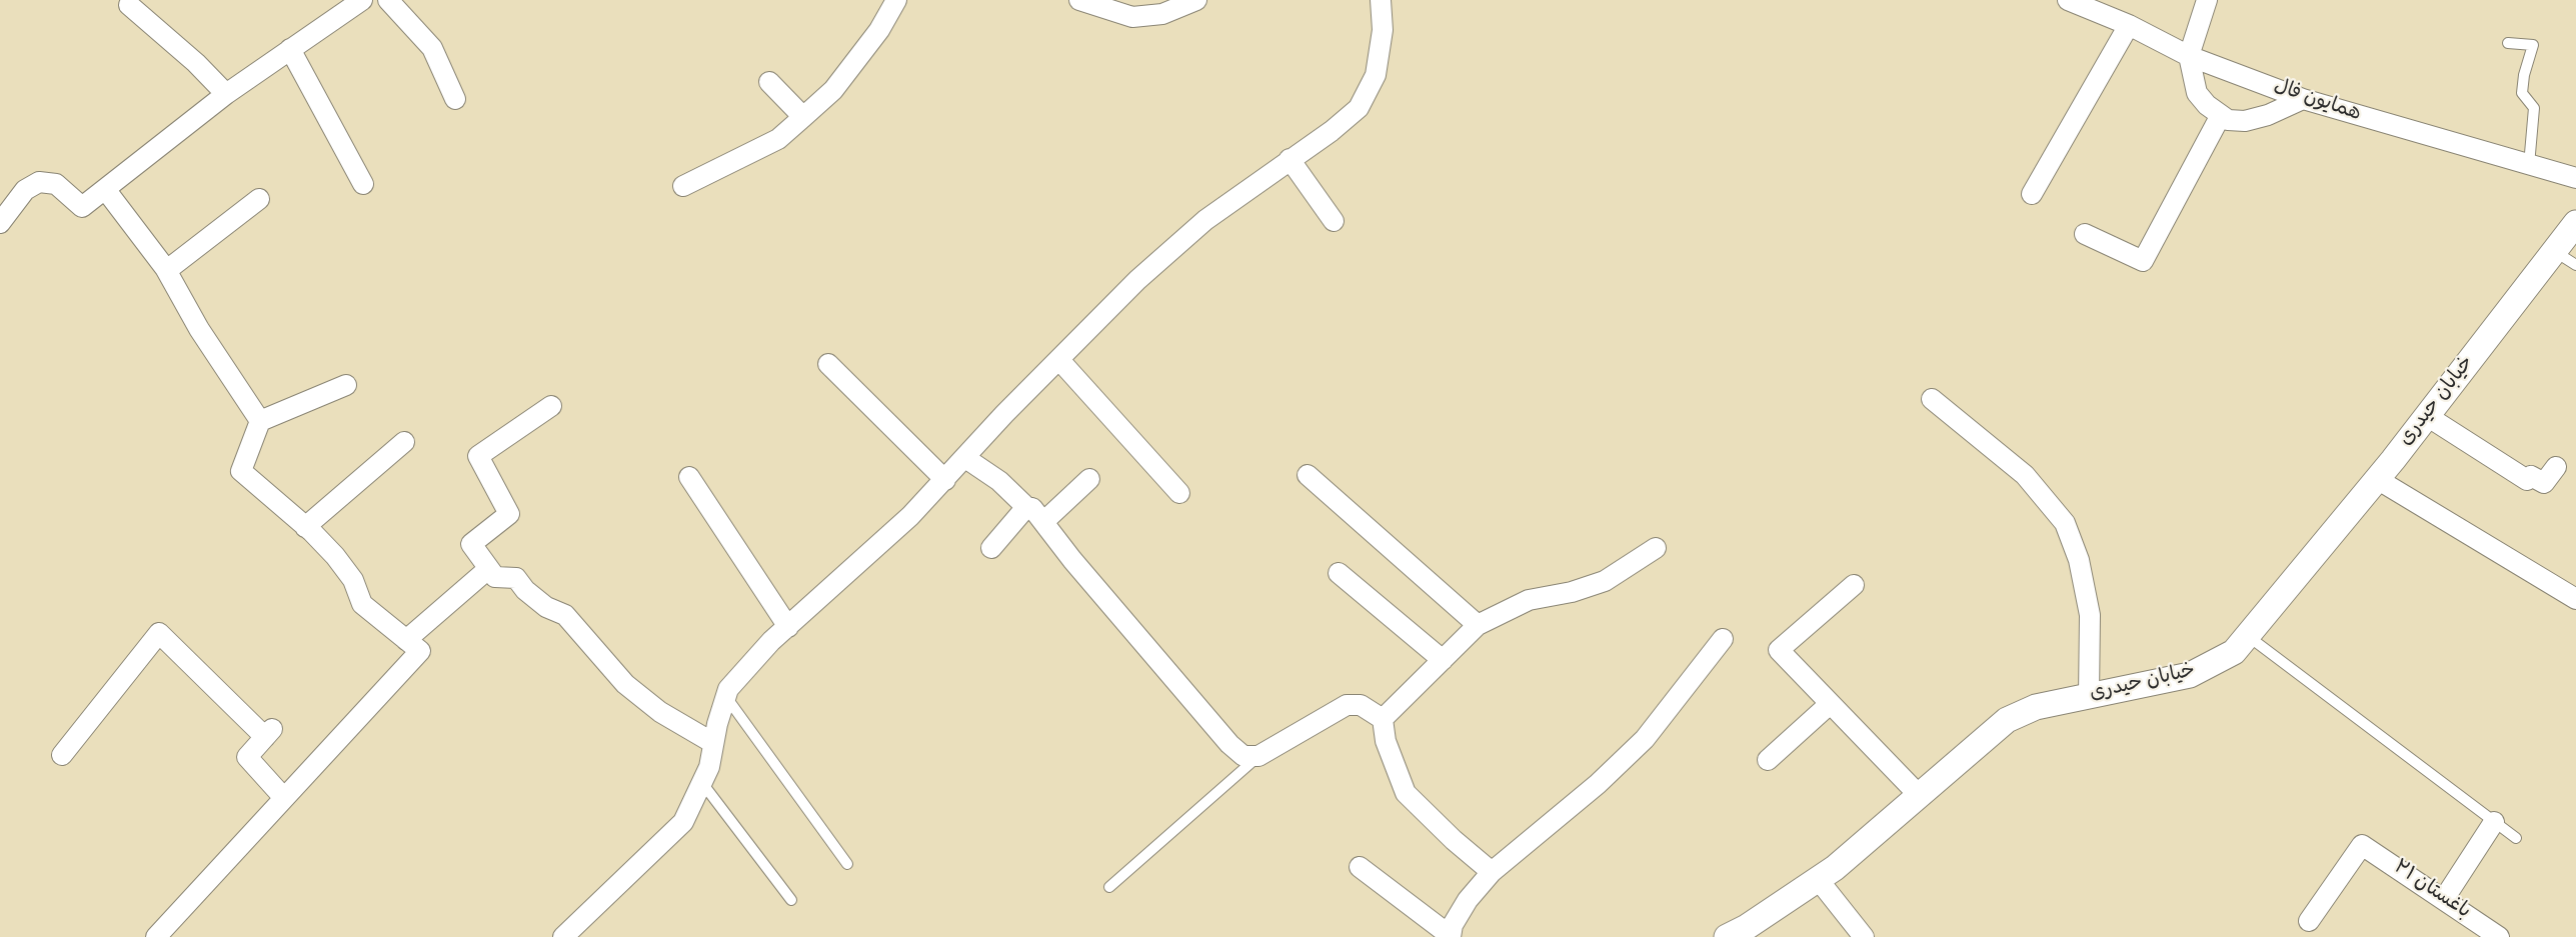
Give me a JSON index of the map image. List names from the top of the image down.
{
  "streets": {
    "street": ["همایون فال", "خیابان حیدری", "باغستان ۲۱"]
  }
}
